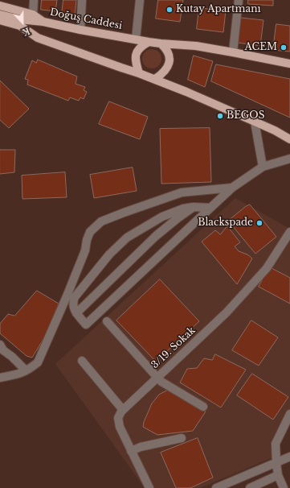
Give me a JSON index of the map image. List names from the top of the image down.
{
  "streets": {
    "main road": ["Doğuş Caddesi"],
    "street": ["3/19. Sokak"]
  },
  "places": [
    "Kutay Apartmanı",
    "ACEM",
    "BEGOS",
    "Blackspade"
  ],
  "north": "bottom"
}
